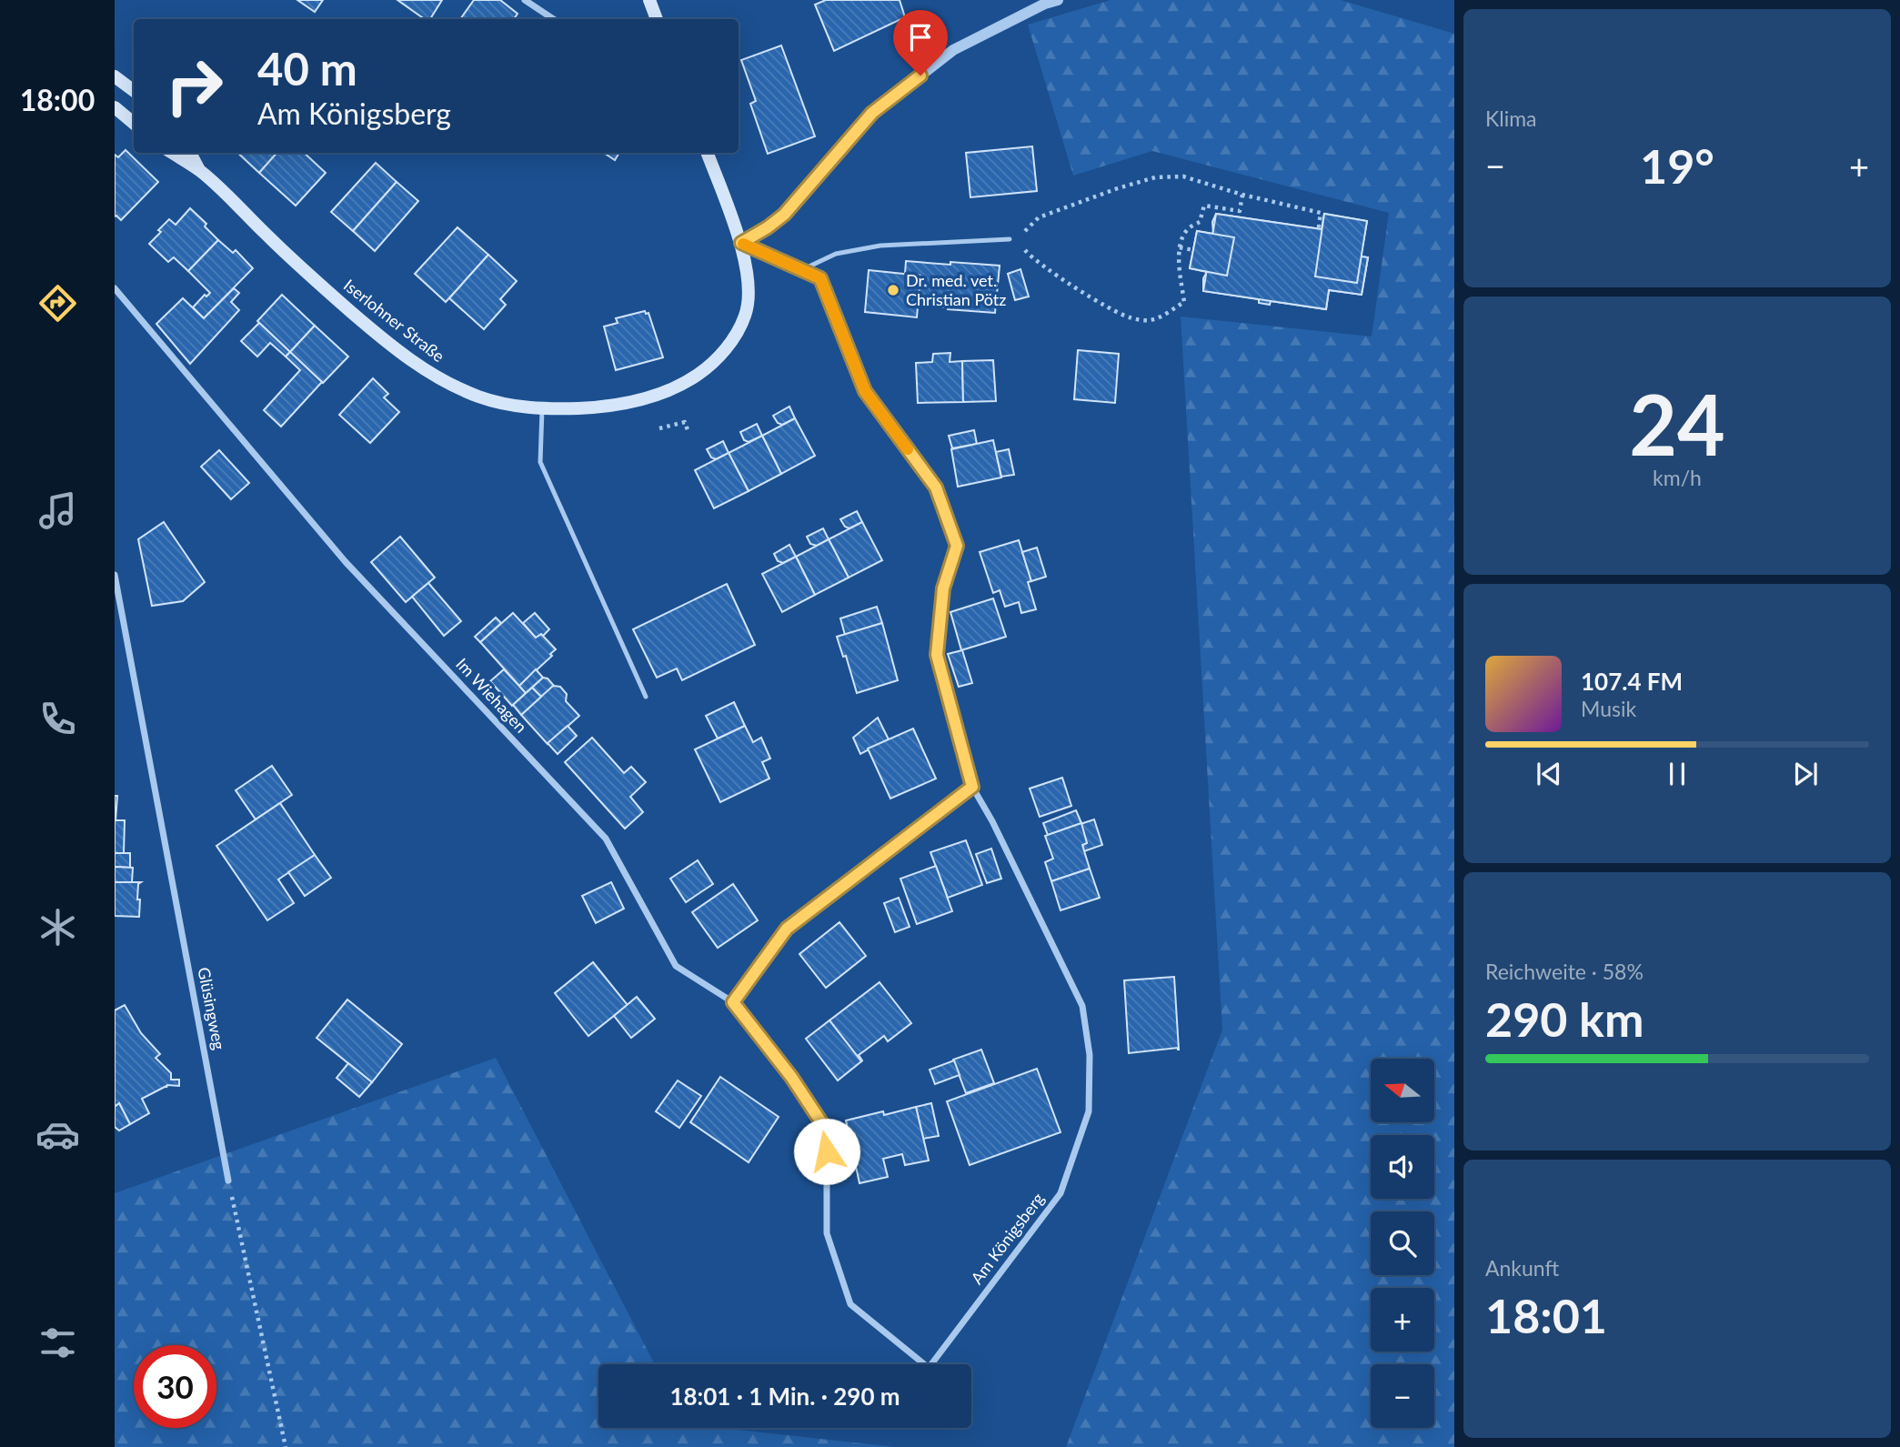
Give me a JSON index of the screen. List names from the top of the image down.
{
  "streets": {
    "main road": ["Iserlohner Straße"],
    "street": ["Im Wiehagen", "Glüsingweg", "Am Königsberg"]
  },
  "crossings": [
    ["Iserlohner Straße", "Am Königsberg"],
    ["Im Wiehagen", "Am Königsberg"]
  ],
  "places": ["Dr. med. vet. Christian Pötz"],
  "north": "left",
  "page": {
    "tabs": "18:00",
    "tile": [
      "Klima",
      ["24", "km/h"],
      ["Reichweite · 58%", "290 km"],
      ["Ankunft", "18:01"]
    ],
    "turn": ["40 m", "Am Königsberg"],
    "heat": ["−", "19°", "+"],
    "song": ["107.4 FM", "Musik"],
    "map_buttons": ["+", "−"],
    "limit": "30",
    "trip": "18:01 · 1 Min. · 290 m"
  }
}
